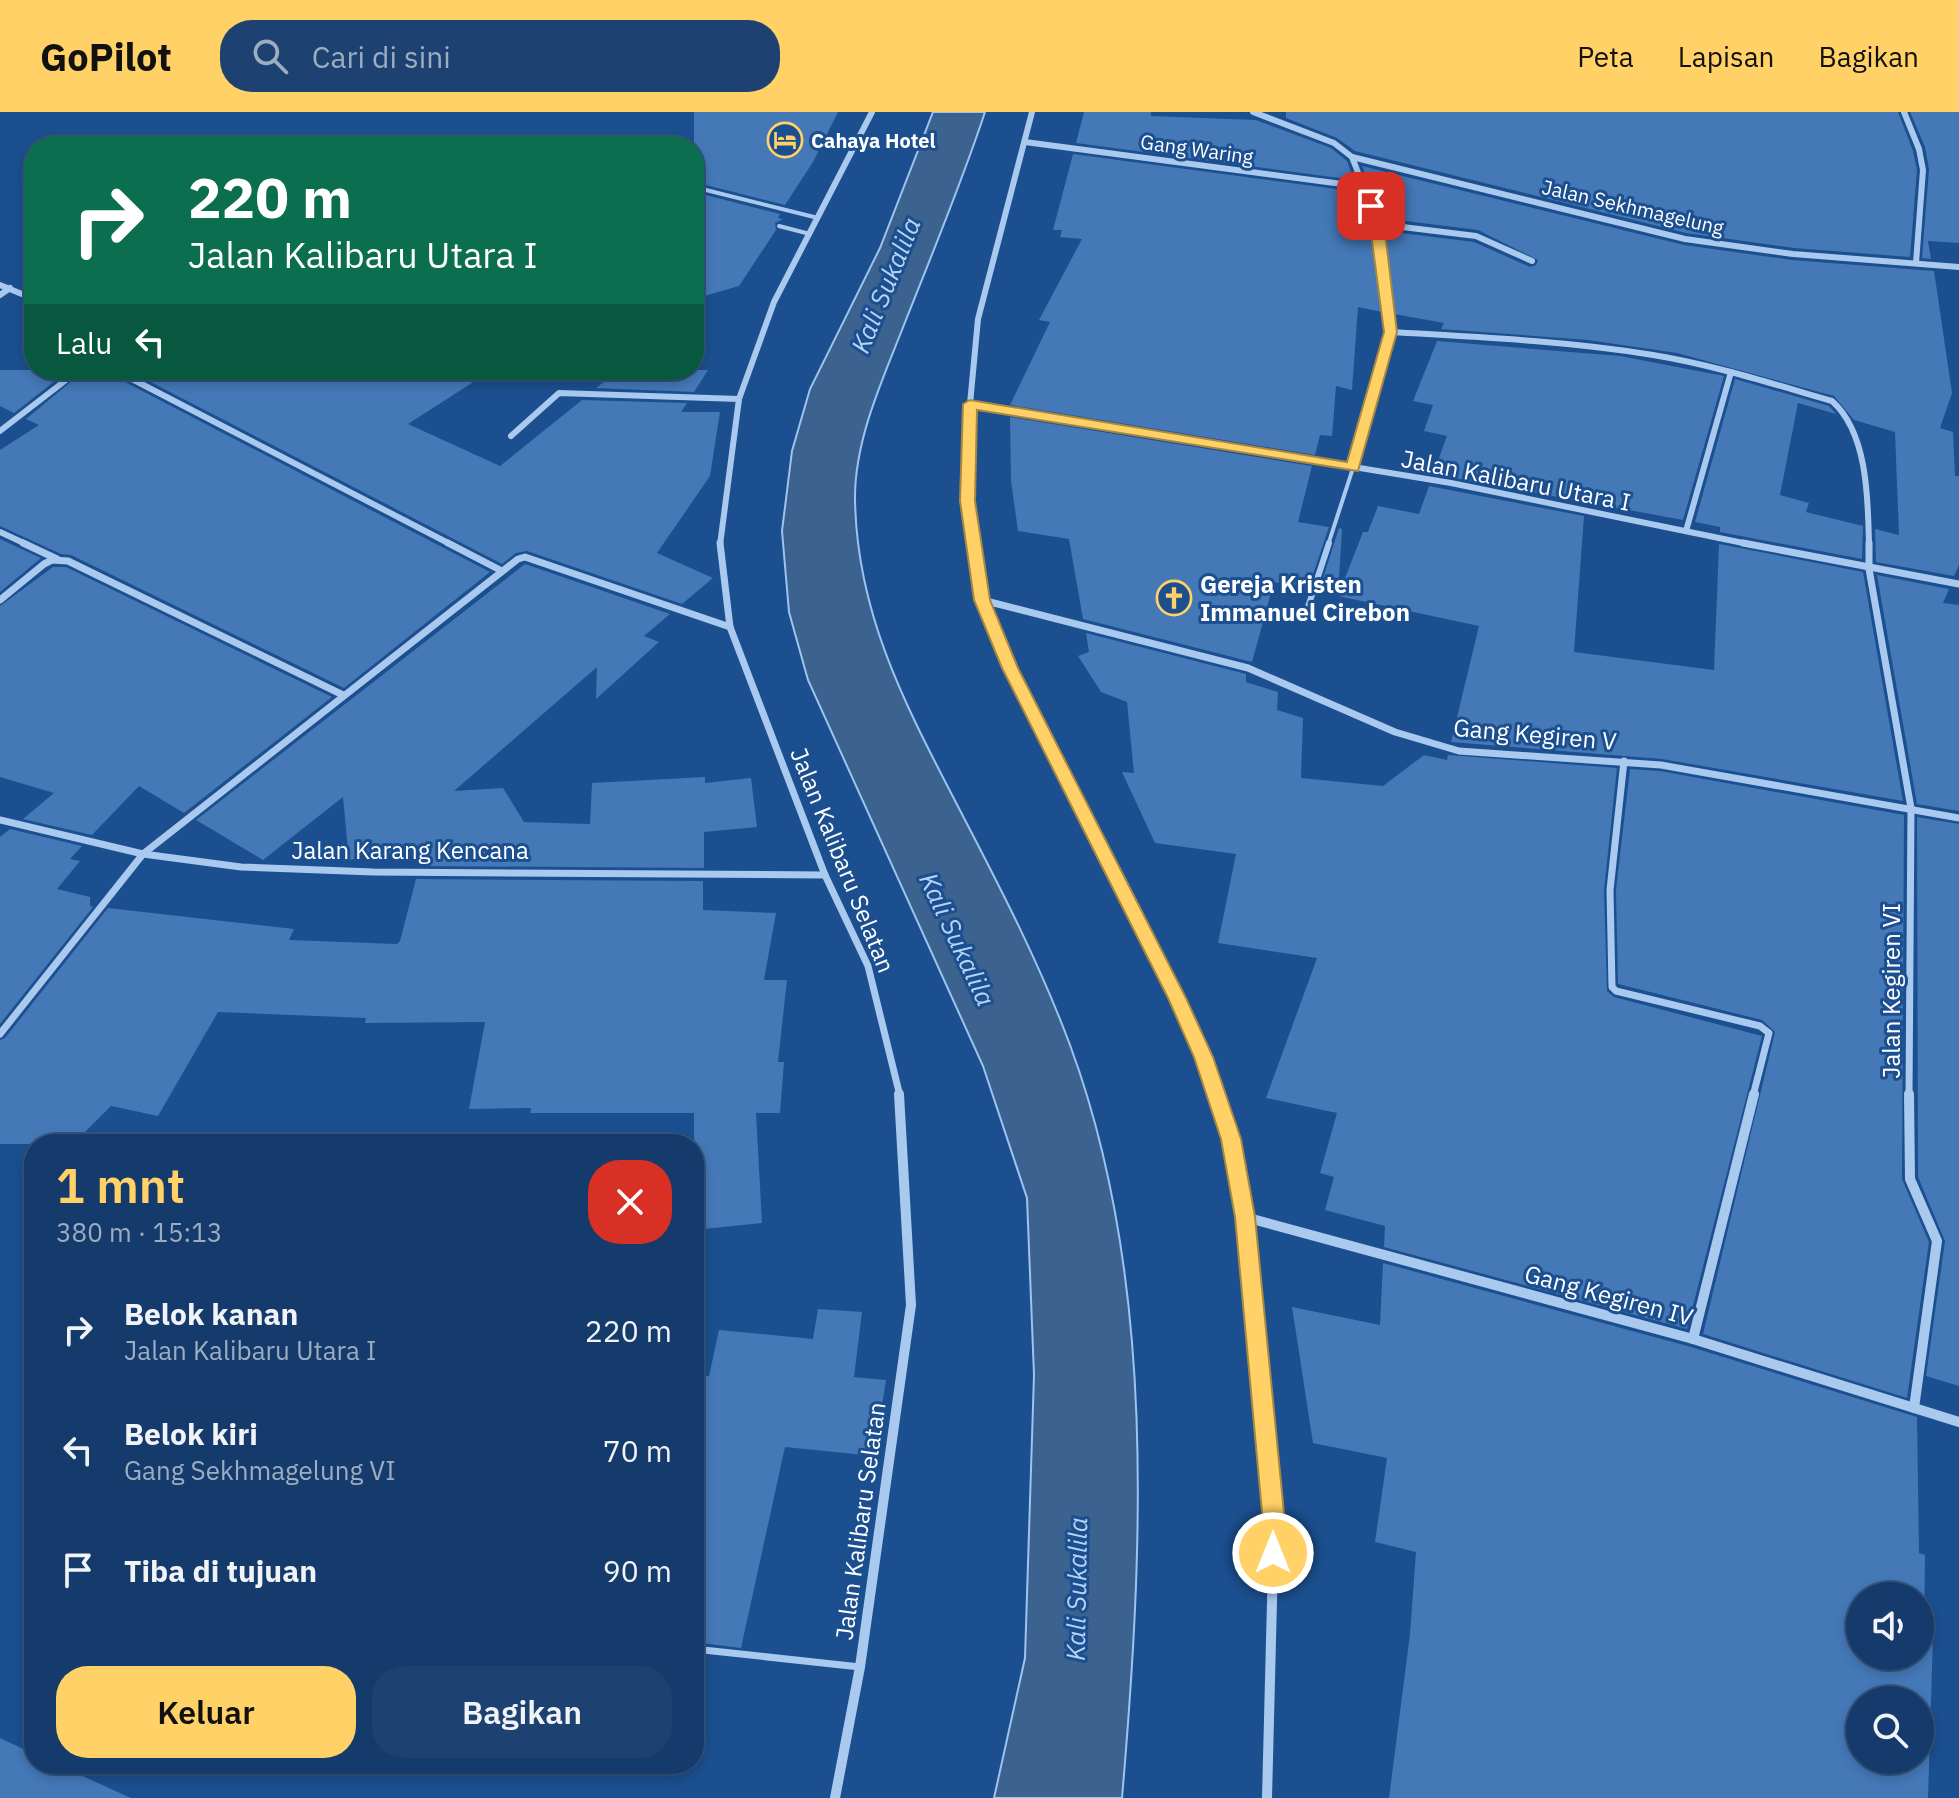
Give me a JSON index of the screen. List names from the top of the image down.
{
  "streets": {
    "street": [
      "Gang Waring",
      "Jalan Sekhmagelung",
      "Jalan Kalibaru Utara I",
      "Gang Kegiren V",
      "Jalan Karang Kencana",
      "Jalan Kalibaru Selatan",
      "Jalan Kegiren VI",
      "Gang Kegiren IV"
    ]
  },
  "crossings": [
    ["Jalan Kalibaru Utara I", "Jalan Kegiren VI"],
    ["Gang Kegiren V", "Jalan Kegiren VI"],
    ["Jalan Karang Kencana", "Jalan Kalibaru Selatan"],
    ["Jalan Kegiren VI", "Gang Kegiren IV"]
  ],
  "water": ["Kali Sukalila"],
  "places": {
    "hotel": ["Cahaya Hotel"],
    "church": ["Gereja Kristen Immanuel Cirebon"]
  },
  "page": {
    "header": "GoPilot",
    "search": "Cari di sini",
    "nav": ["Peta", "Lapisan", "Bagikan"],
    "turn": ["220 m", "Jalan Kalibaru Utara I"],
    "then": "Lalu",
    "heading": ["1 mnt", "380 m · 15:13"],
    "list": [
      {
        "name": "Belok kanan",
        "note": "Jalan Kalibaru Utara I",
        "value": "220 m"
      },
      {
        "name": "Belok kiri",
        "note": "Gang Sekhmagelung VI",
        "value": "70 m"
      },
      {
        "name": "Tiba di tujuan",
        "value": "90 m"
      }
    ],
    "buttons": ["Keluar", "Bagikan"]
  }
}
